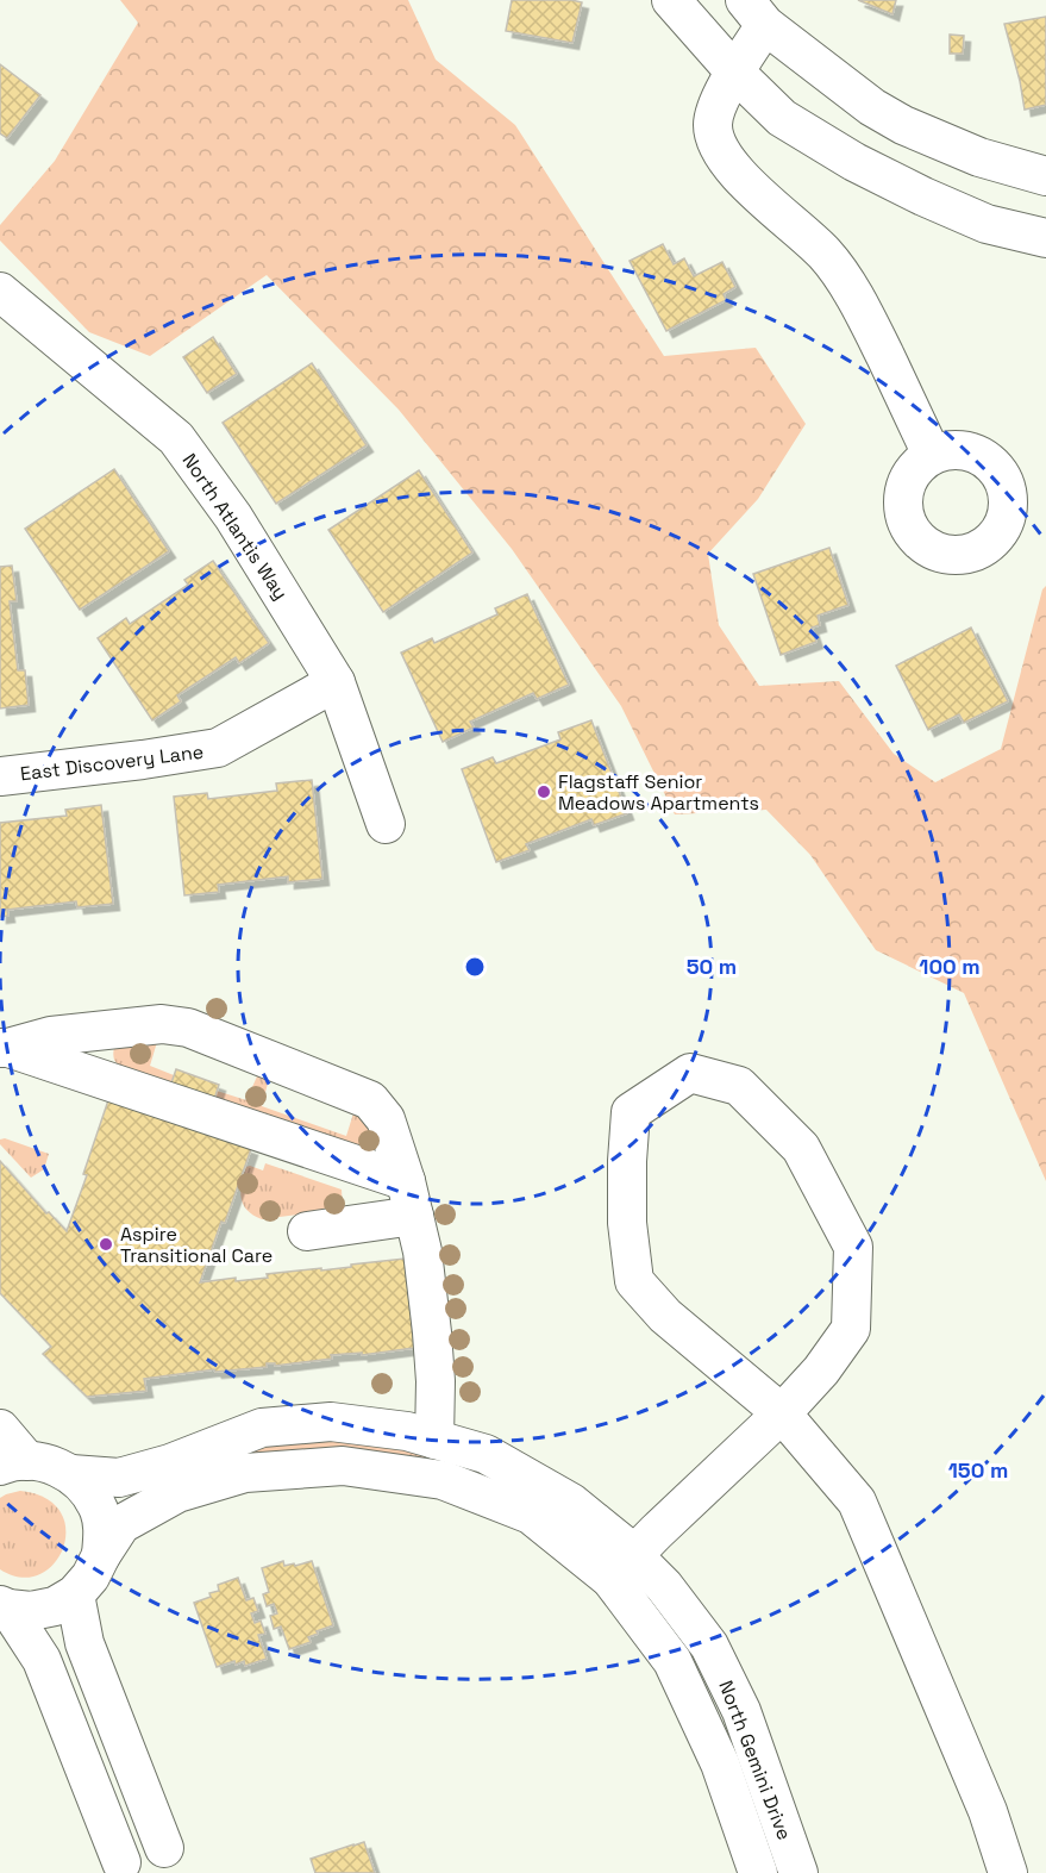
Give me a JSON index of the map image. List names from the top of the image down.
{
  "streets": {
    "street": ["North Atlantis Way", "East Discovery Lane", "North Gemini Drive"]
  },
  "crossings": [
    ["North Atlantis Way", "East Discovery Lane"]
  ],
  "places": ["Flagstaff Senior Meadows Apartments", "Aspire Transitional Care"],
  "rings": ["50 m", "100 m", "150 m"]
}
